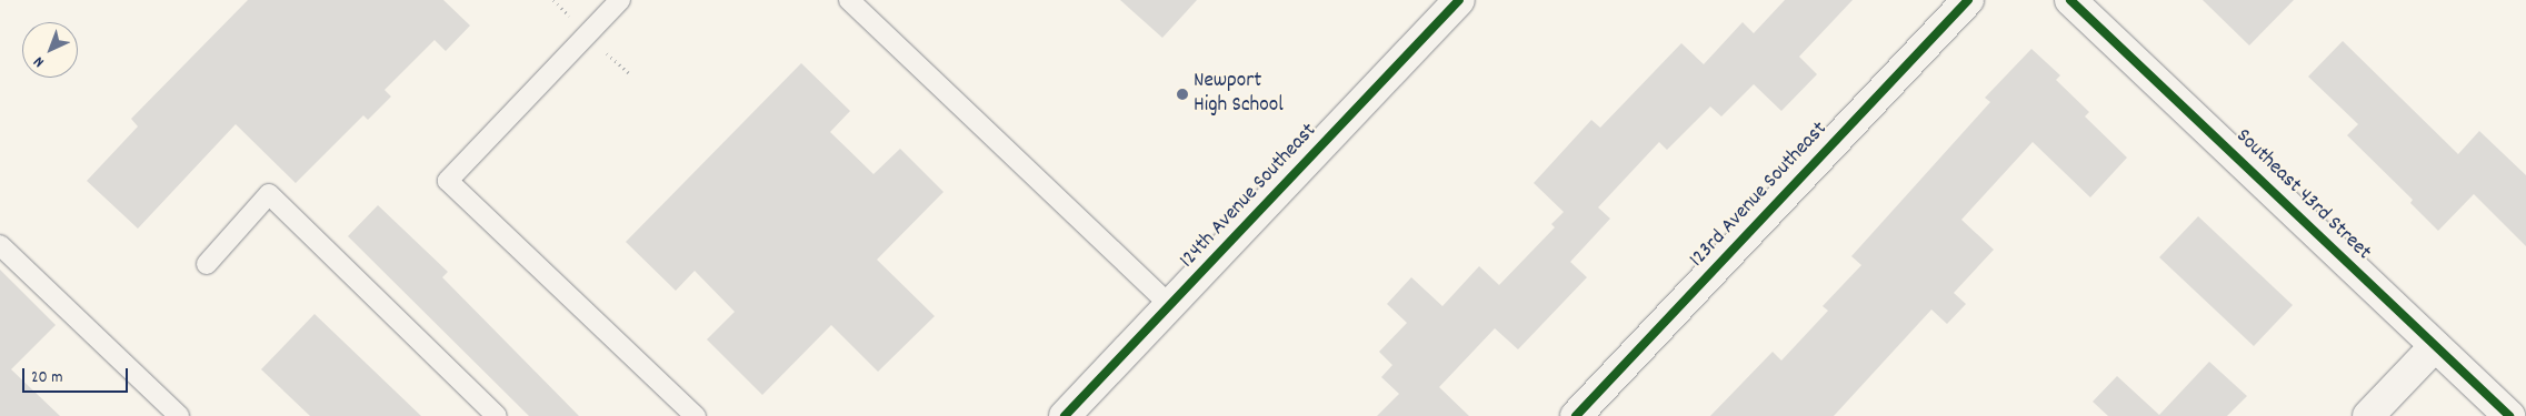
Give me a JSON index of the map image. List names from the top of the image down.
{
  "streets": {
    "street": ["123rd Avenue Southeast", "Southeast 43rd Street", "124th Avenue Southeast"]
  },
  "places": ["Newport High School"],
  "scale_bar": "20 m",
  "north": "bottom left"
}
